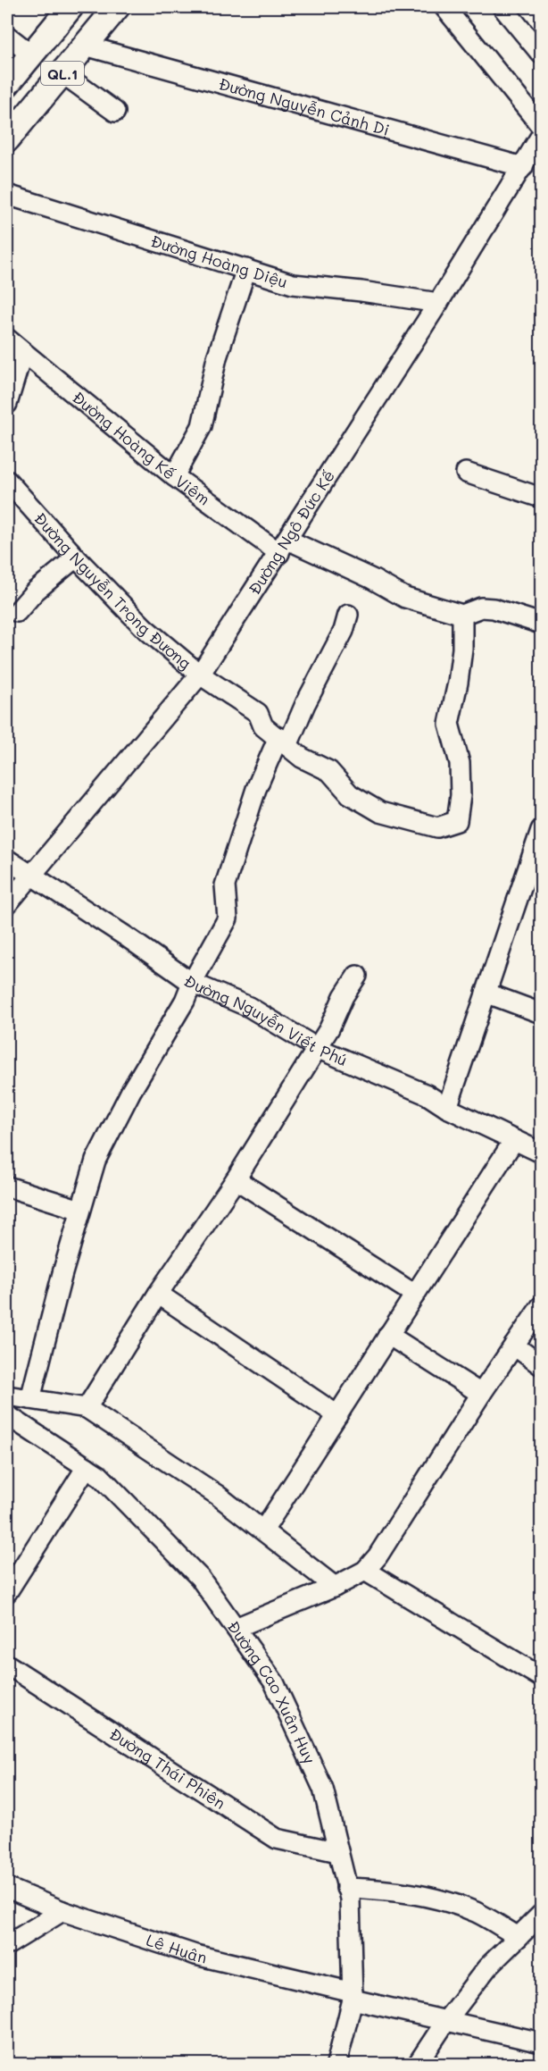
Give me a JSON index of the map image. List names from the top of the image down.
{
  "streets": {
    "main road": ["QL.1"],
    "street": [
      "Đường Nguyễn Cảnh Dị",
      "Đường Hoàng Diệu",
      "Đường Hoàng Kế Viêm",
      "Đường Ngô Đức Kế",
      "Đường Nguyễn Trọng Đương",
      "Đường Nguyễn Viết Phú",
      "Đường Cao Xuân Huy",
      "Đường Thái Phiên",
      "Lê Huân"
    ]
  },
  "crossings": [
    ["QL.1", "Đường Nguyễn Cảnh Dị"],
    ["Đường Nguyễn Cảnh Dị", "Đường Ngô Đức Kế"],
    ["Đường Hoàng Diệu", "Đường Ngô Đức Kế"],
    ["Đường Hoàng Kế Viêm", "Đường Ngô Đức Kế"],
    ["Đường Hoàng Kế Viêm", "Đường Nguyễn Trọng Đương"],
    ["Đường Ngô Đức Kế", "Đường Nguyễn Trọng Đương"],
    ["Đường Ngô Đức Kế", "Đường Nguyễn Viết Phú"],
    ["Đường Cao Xuân Huy", "Đường Thái Phiên"],
    ["Đường Cao Xuân Huy", "Lê Huân"]
  ]
}
